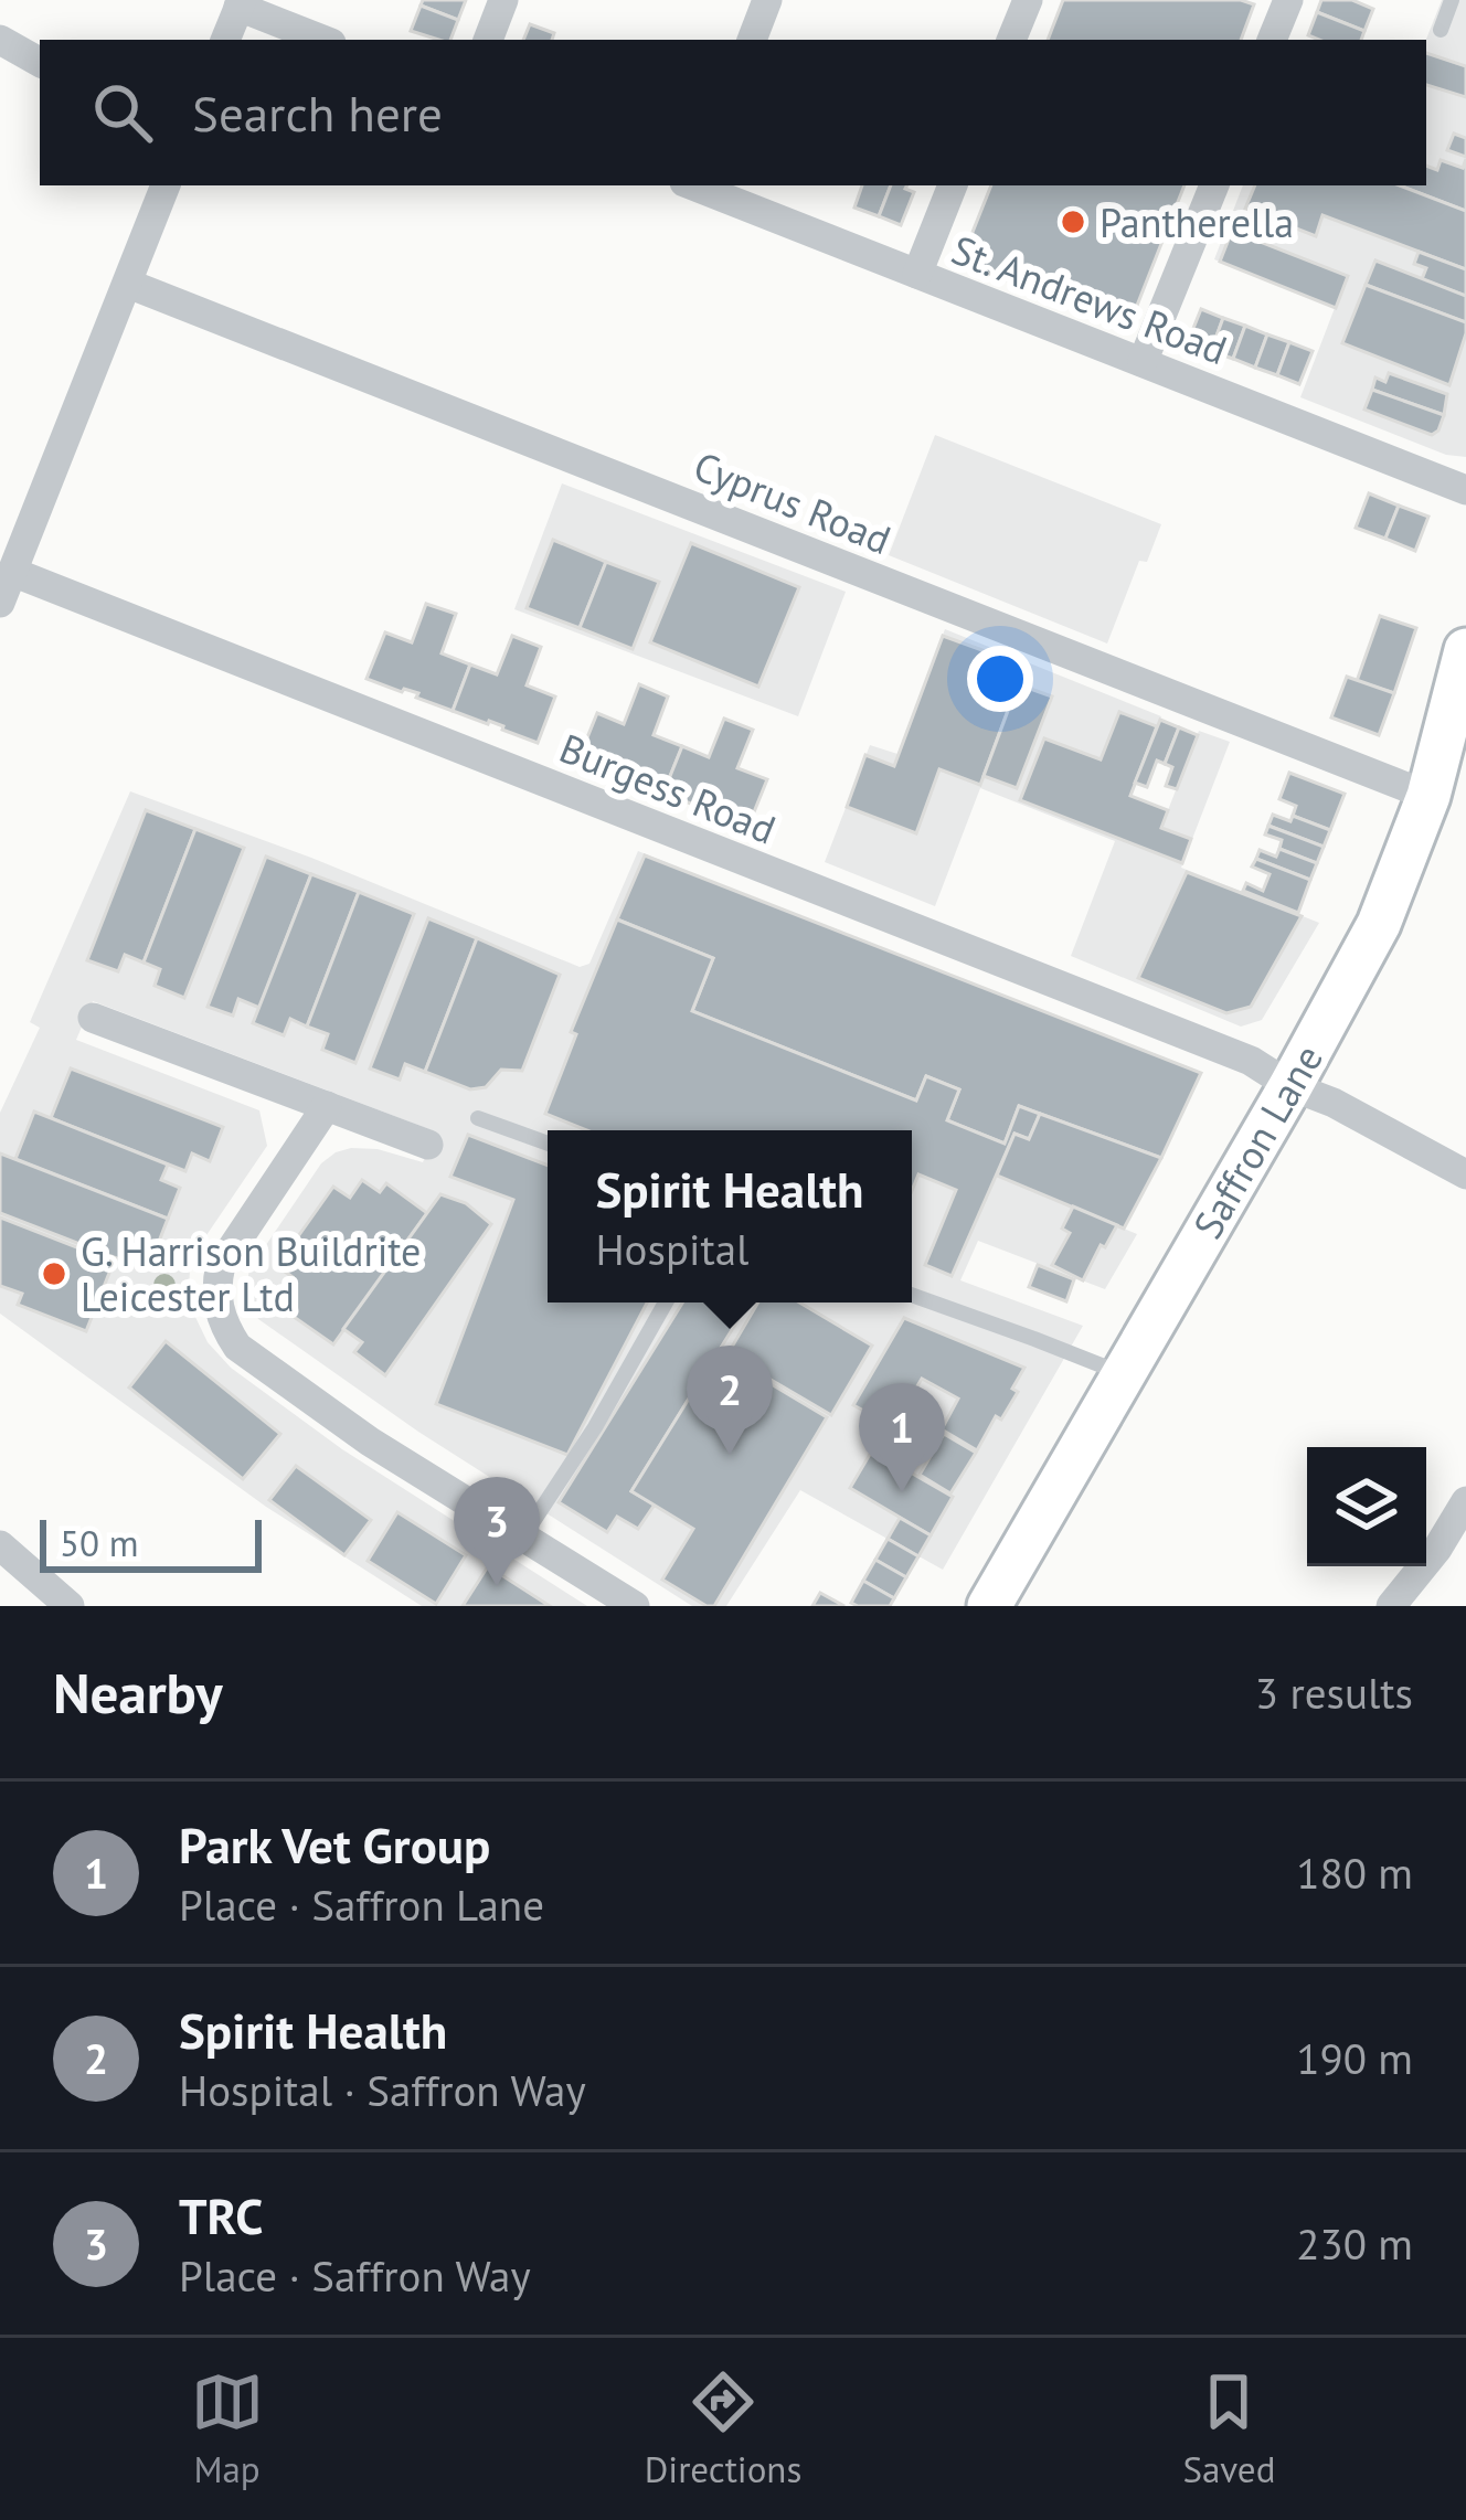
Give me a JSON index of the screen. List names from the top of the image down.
{
  "streets": {
    "main road": ["Saffron Lane"],
    "street": ["St. Andrews Road", "Cyprus Road", "Burgess Road"]
  },
  "crossings": [
    ["Cyprus Road", "Saffron Lane"],
    ["Burgess Road", "Saffron Lane"]
  ],
  "places": ["Pantherella", "G. Harrison Buildrite Leicester Ltd"],
  "scale_bar": "50 m",
  "page": {
    "search": "Search here",
    "popup": ["Spirit Health", "Hospital"],
    "pins": ["2", "1", "3"],
    "scale": "50 m",
    "heading": ["Nearby", "3 results"],
    "list": [
      {
        "mark": "1",
        "name": "Park Vet Group",
        "note": "Place · Saffron Lane",
        "value": "180 m"
      },
      {
        "mark": "2",
        "name": "Spirit Health",
        "note": "Hospital · Saffron Way",
        "value": "190 m"
      },
      {
        "mark": "3",
        "name": "TRC",
        "note": "Place · Saffron Way",
        "value": "230 m"
      }
    ],
    "nav": ["Map", "Directions", "Saved"]
  }
}
